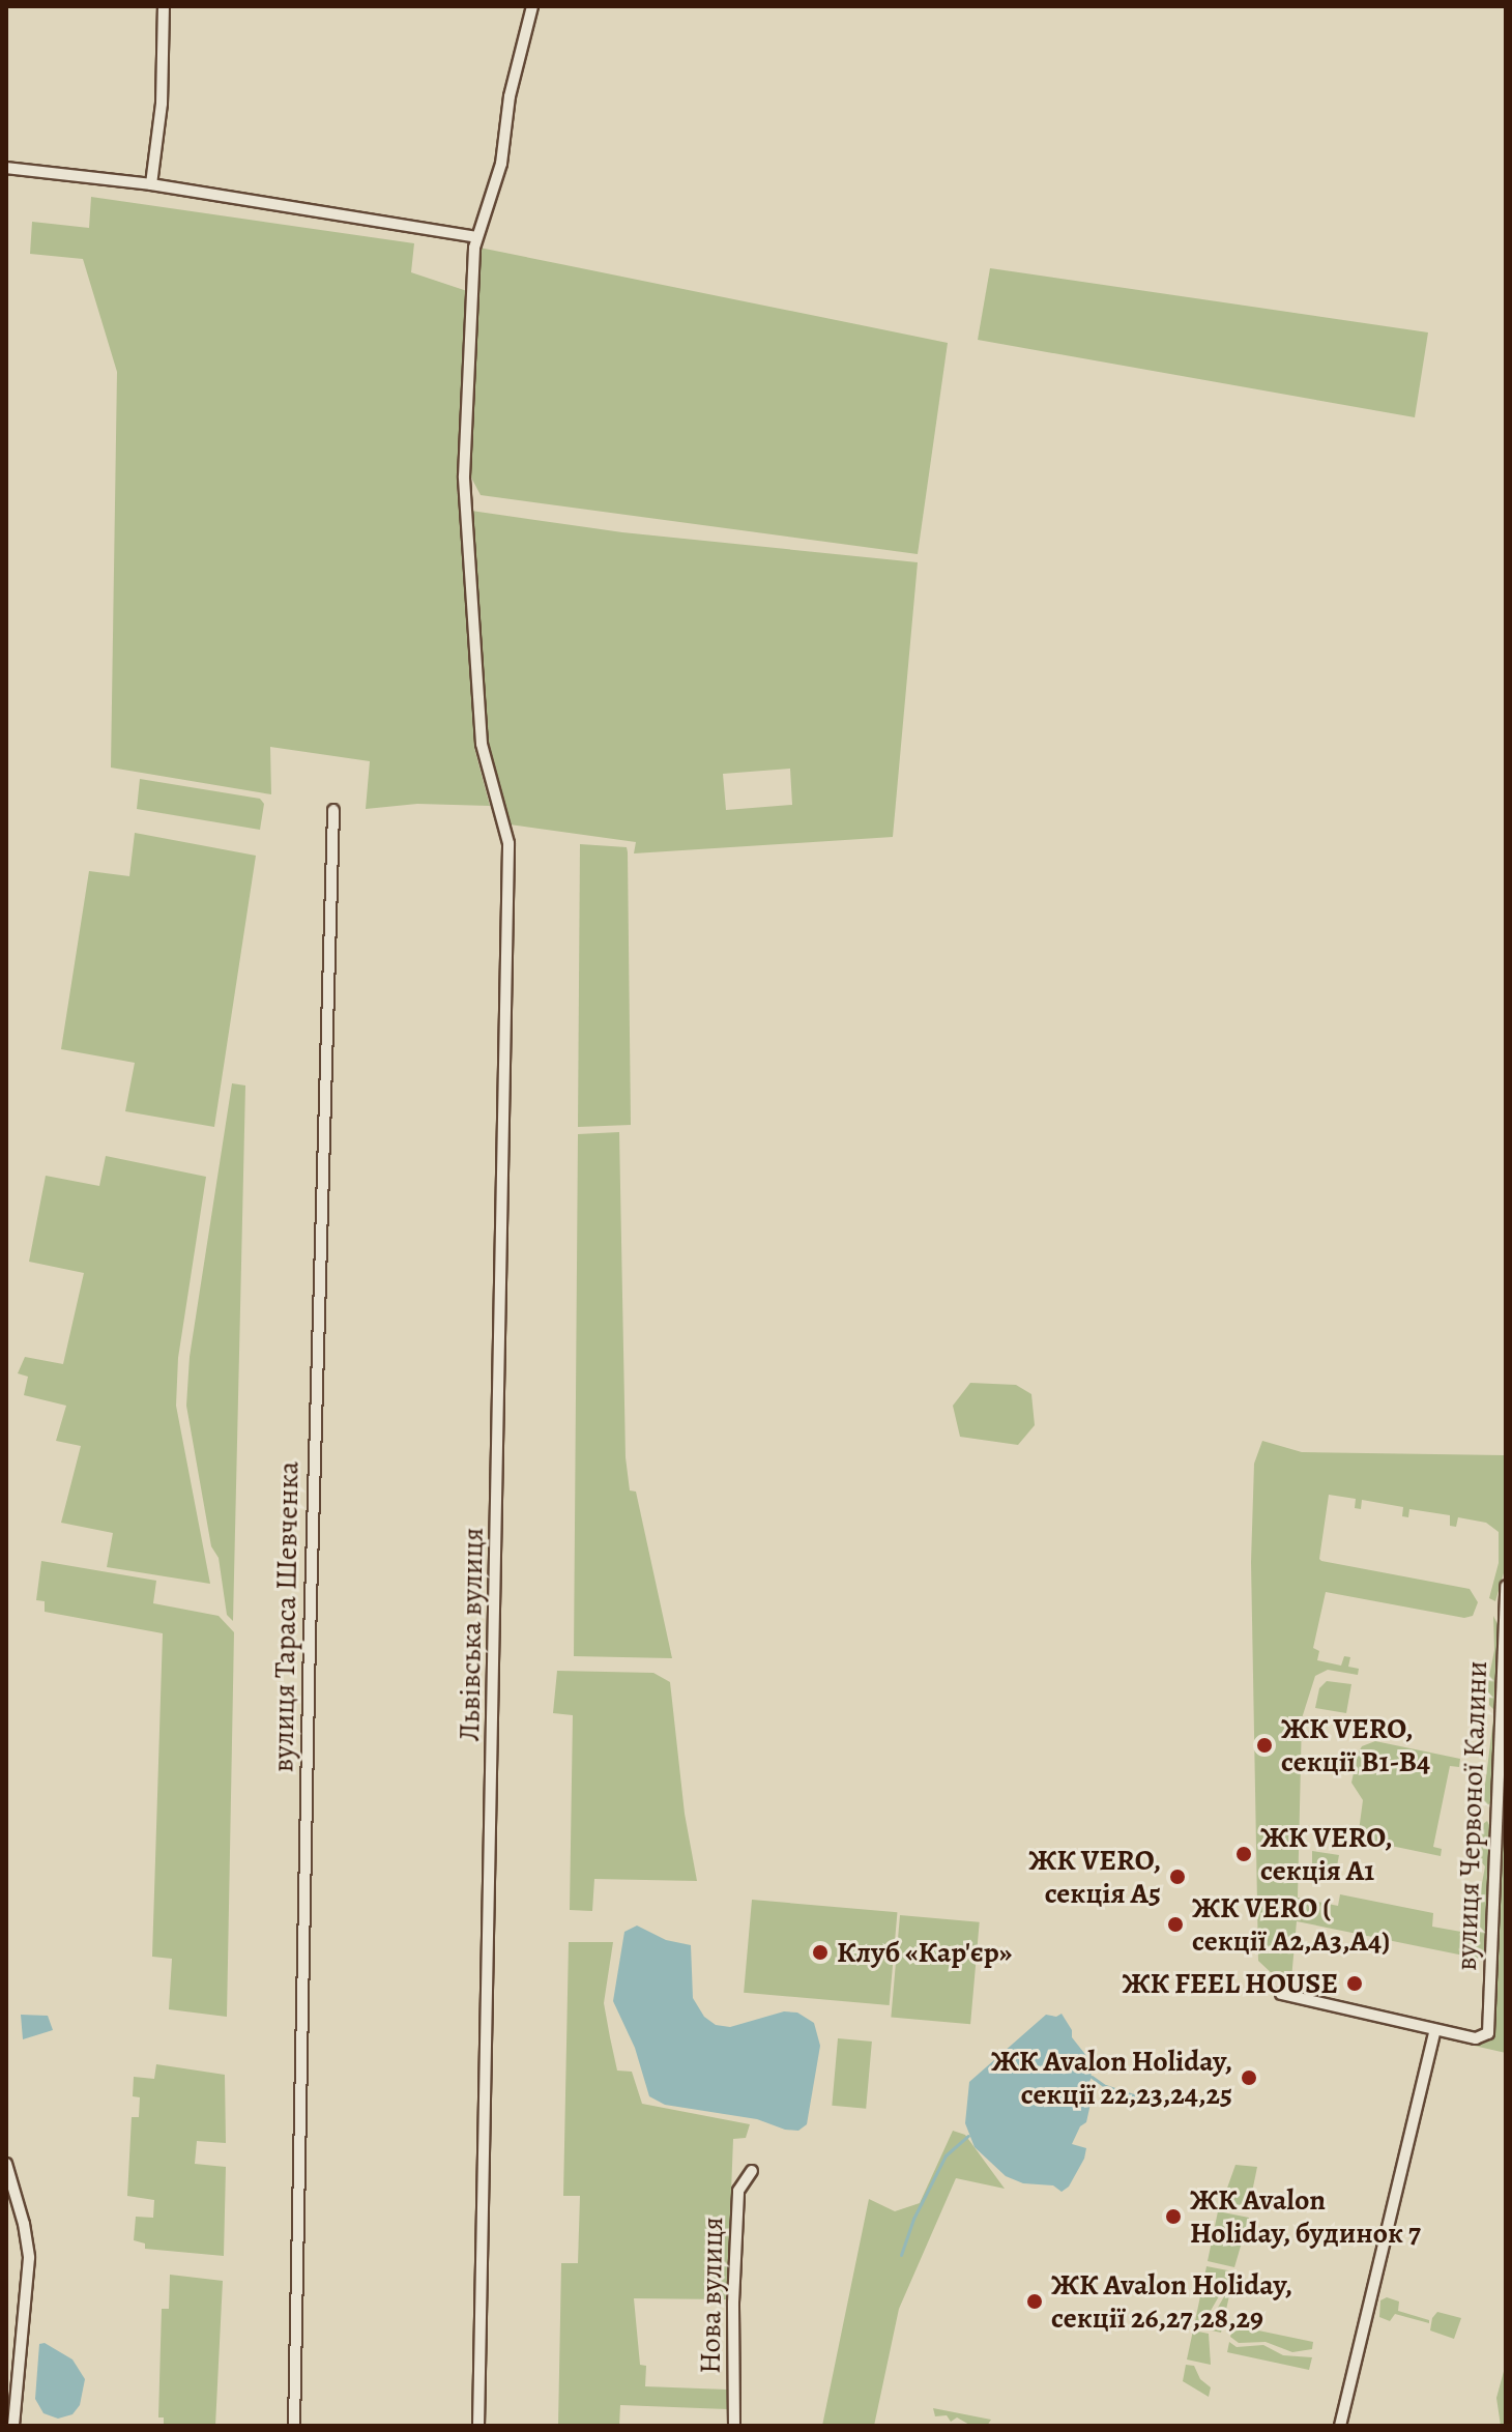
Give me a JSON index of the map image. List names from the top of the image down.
{
  "streets": {
    "street": [
      "вулиця Тараса Шевченка",
      "Львівська вулиця",
      "вулиця Червоної Калини",
      "Нова вулиця"
    ]
  },
  "places": [
    "ЖК VERO, секції В1-В4",
    "ЖК VERO, секція А1",
    "ЖК VERO, секція А5",
    "ЖК VERO ( секції А2,А3,А4)",
    "Клуб «Кар'єр»",
    "ЖК FEEL HOUSE",
    "ЖК Avalon Holiday, секції 22,23,24,25",
    "ЖК Avalon Holiday, будинок 7",
    "ЖК Avalon Holiday, секції 26,27,28,29"
  ]
}
